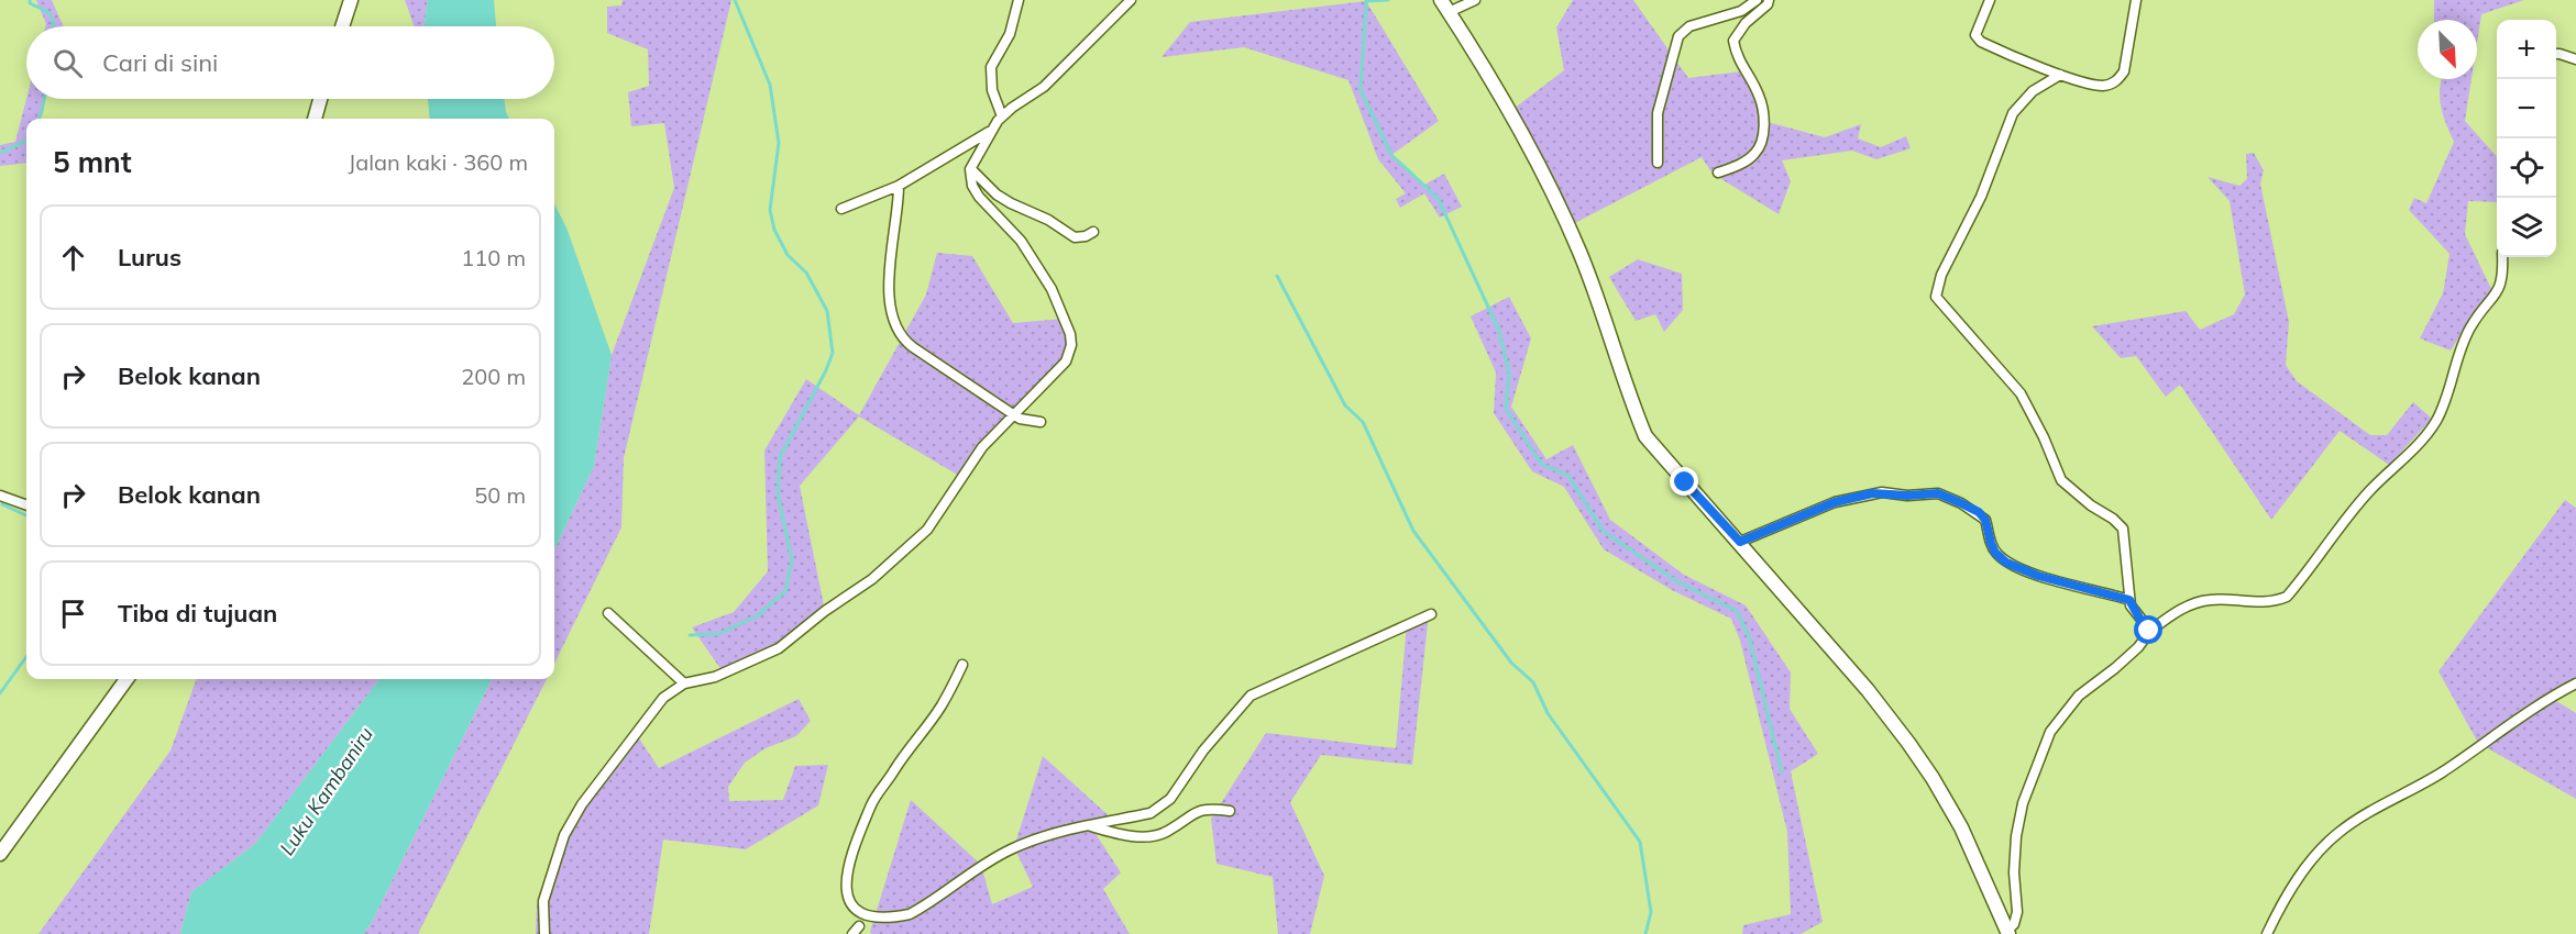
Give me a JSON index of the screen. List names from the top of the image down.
{
  "water": ["Luku Kambaniru"],
  "north": "bottom right",
  "page": {
    "map_buttons": ["+", "−"],
    "search": "Cari di sini",
    "heading": ["5 mnt", "Jalan kaki · 360 m"],
    "list": [
      ["Lurus", "110 m"],
      ["Belok kanan", "200 m"],
      ["Belok kanan", "50 m"],
      "Tiba di tujuan"
    ]
  }
}
